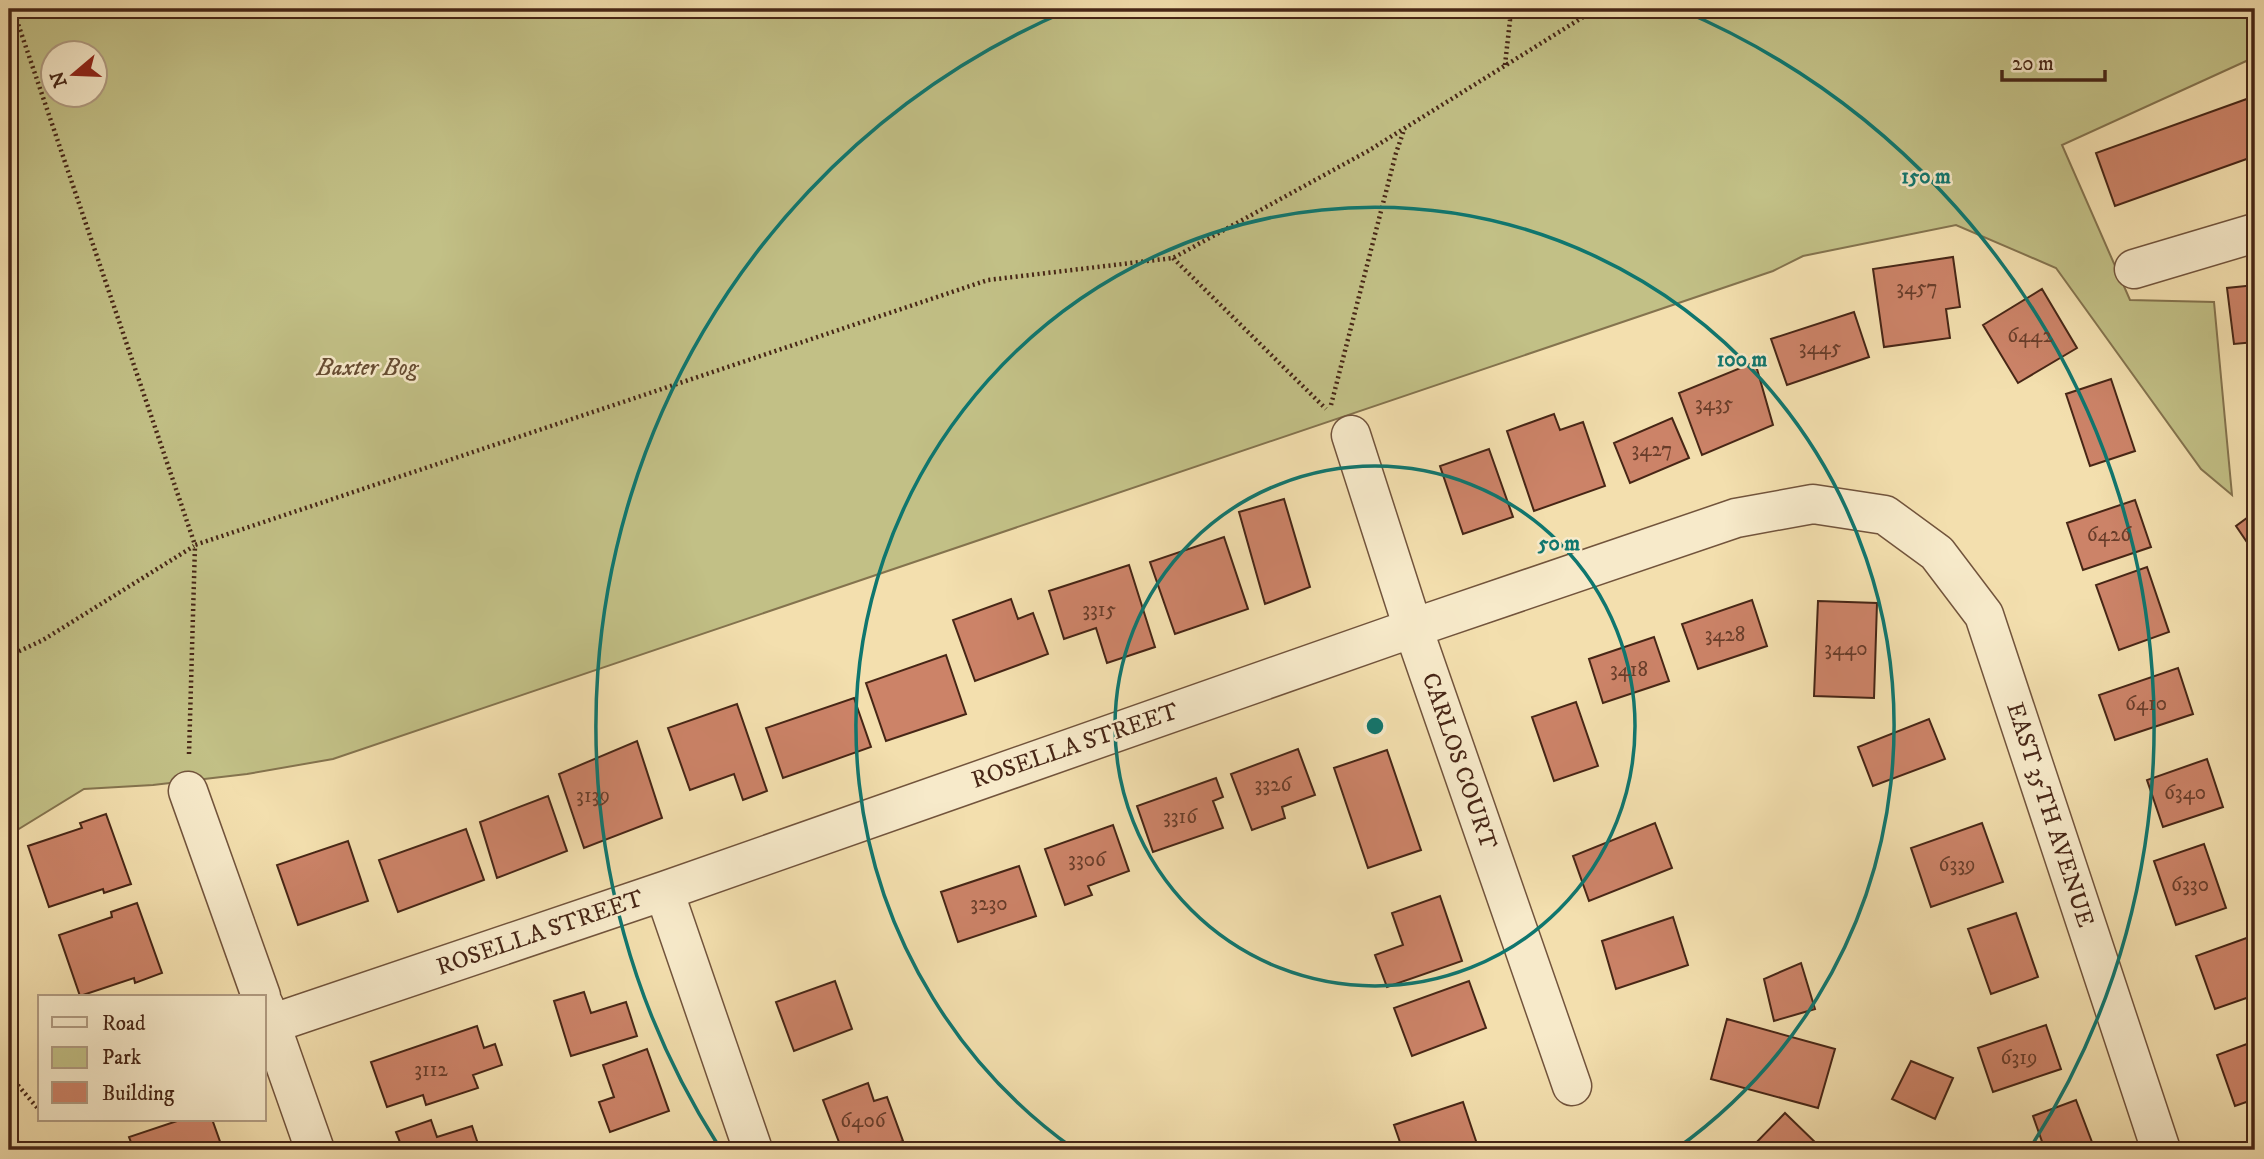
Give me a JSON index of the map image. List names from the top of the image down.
{
  "streets": {
    "street": ["ROSELLA STREET", "CARLOS COURT", "EAST 35TH AVENUE"]
  },
  "crossings": [
    ["ROSELLA STREET", "CARLOS COURT"],
    ["ROSELLA STREET", "EAST 35TH AVENUE"]
  ],
  "parks": ["Baxter Bog"],
  "house_numbers": [
    "3457",
    "6442",
    "3445",
    "3435",
    "3427",
    "6426",
    "3315",
    "3428",
    "3440",
    "3418",
    "6410",
    "3326",
    "6340",
    "3139",
    "3316",
    "3306",
    "6339",
    "6330",
    "3230",
    "6319",
    "3112",
    "6406"
  ],
  "legend": ["Road", "Park", "Building"],
  "scale_bar": "20 m",
  "north": "left",
  "rings": ["150 m", "100 m", "50 m"]
}
